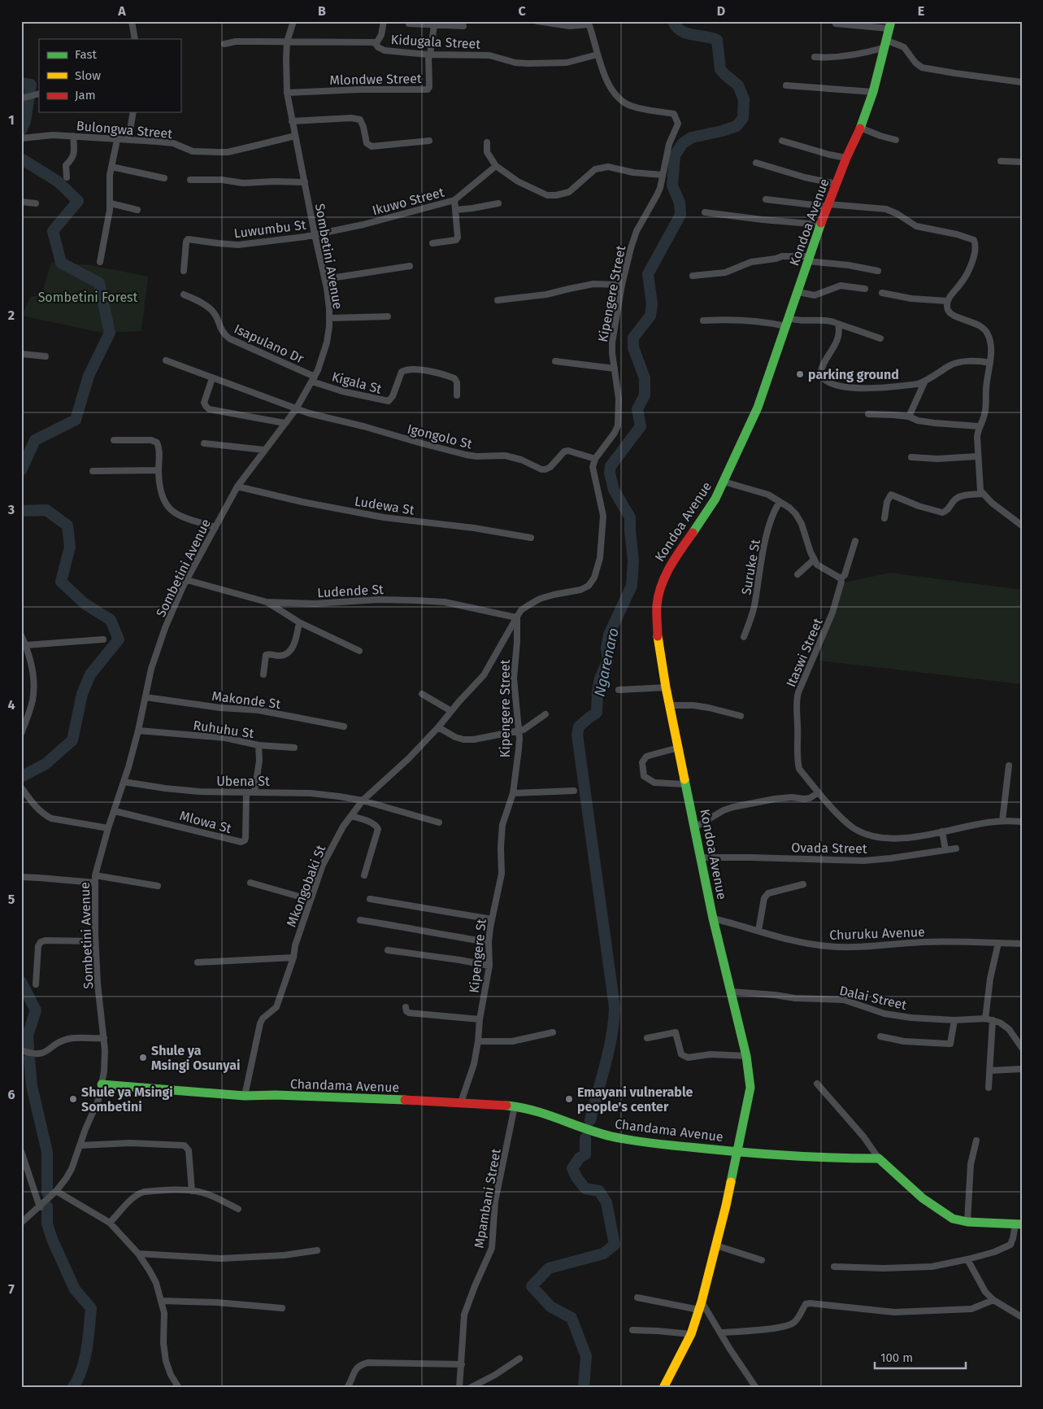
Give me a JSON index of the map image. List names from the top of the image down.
{
  "streets": {
    "street": [
      "Kidugala Street",
      "Mlondwe Street",
      "Bulongwa Street",
      "Ikuwo Street",
      "Kondoa Avenue",
      "Luwumbu St",
      "Sombetini Avenue",
      "Kipengere Street",
      "Isapulano Dr",
      "Kigala St",
      "Igongolo St",
      "Ludewa St",
      "Suruke St",
      "Ludende St",
      "Itaswi Street",
      "Makonde St",
      "Ruhuhu St",
      "Ubena St",
      "Mlowa St",
      "Ovada Street",
      "Mkongobaki St",
      "Churuku Avenue",
      "Kipengere St",
      "Dalai Street",
      "Chandama Avenue",
      "Mpambani Street"
    ]
  },
  "crossings": [
    ["Kidugala Street", "Mlondwe Street"],
    ["Kidugala Street", "Sombetini Avenue"],
    ["Kidugala Street", "Kipengere Street"],
    ["Mlondwe Street", "Sombetini Avenue"],
    ["Bulongwa Street", "Sombetini Avenue"],
    ["Ikuwo Street", "Luwumbu St"],
    ["Ikuwo Street", "Sombetini Avenue"],
    ["Kondoa Avenue", "Ovada Street"],
    ["Kondoa Avenue", "Churuku Avenue"],
    ["Kondoa Avenue", "Dalai Street"],
    ["Kondoa Avenue", "Chandama Avenue"],
    ["Luwumbu St", "Sombetini Avenue"],
    ["Sombetini Avenue", "Isapulano Dr"],
    ["Sombetini Avenue", "Kigala St"],
    ["Sombetini Avenue", "Igongolo St"],
    ["Sombetini Avenue", "Ludewa St"],
    ["Sombetini Avenue", "Ludende St"],
    ["Sombetini Avenue", "Makonde St"],
    ["Sombetini Avenue", "Ruhuhu St"],
    ["Sombetini Avenue", "Ubena St"],
    ["Sombetini Avenue", "Mlowa St"],
    ["Sombetini Avenue", "Chandama Avenue"],
    ["Kipengere Street", "Igongolo St"],
    ["Kipengere Street", "Ludende St"],
    ["Kipengere Street", "Mkongobaki St"],
    ["Kipengere Street", "Kipengere St"],
    ["Isapulano Dr", "Kigala St"],
    ["Ludende St", "Mkongobaki St"],
    ["Ruhuhu St", "Ubena St"],
    ["Ubena St", "Mlowa St"],
    ["Ubena St", "Mkongobaki St"],
    ["Mkongobaki St", "Chandama Avenue"],
    ["Kipengere St", "Chandama Avenue"],
    ["Chandama Avenue", "Mpambani Street"]
  ],
  "water": ["Ngarenaro"],
  "parks": ["Sombetini Forest"],
  "places": [
    "parking ground",
    "Shule ya Msingi Osunyai",
    "Shule ya Msingi Sombetini",
    "Emayani vulnerable people's center"
  ],
  "legend": ["Fast", "Slow", "Jam"],
  "scale_bar": "100 m",
  "grid": {
    "columns": [
      "A",
      "B",
      "C",
      "D",
      "E"
    ],
    "rows": [
      "1",
      "2",
      "3",
      "4",
      "5",
      "6",
      "7"
    ]
  }
}
